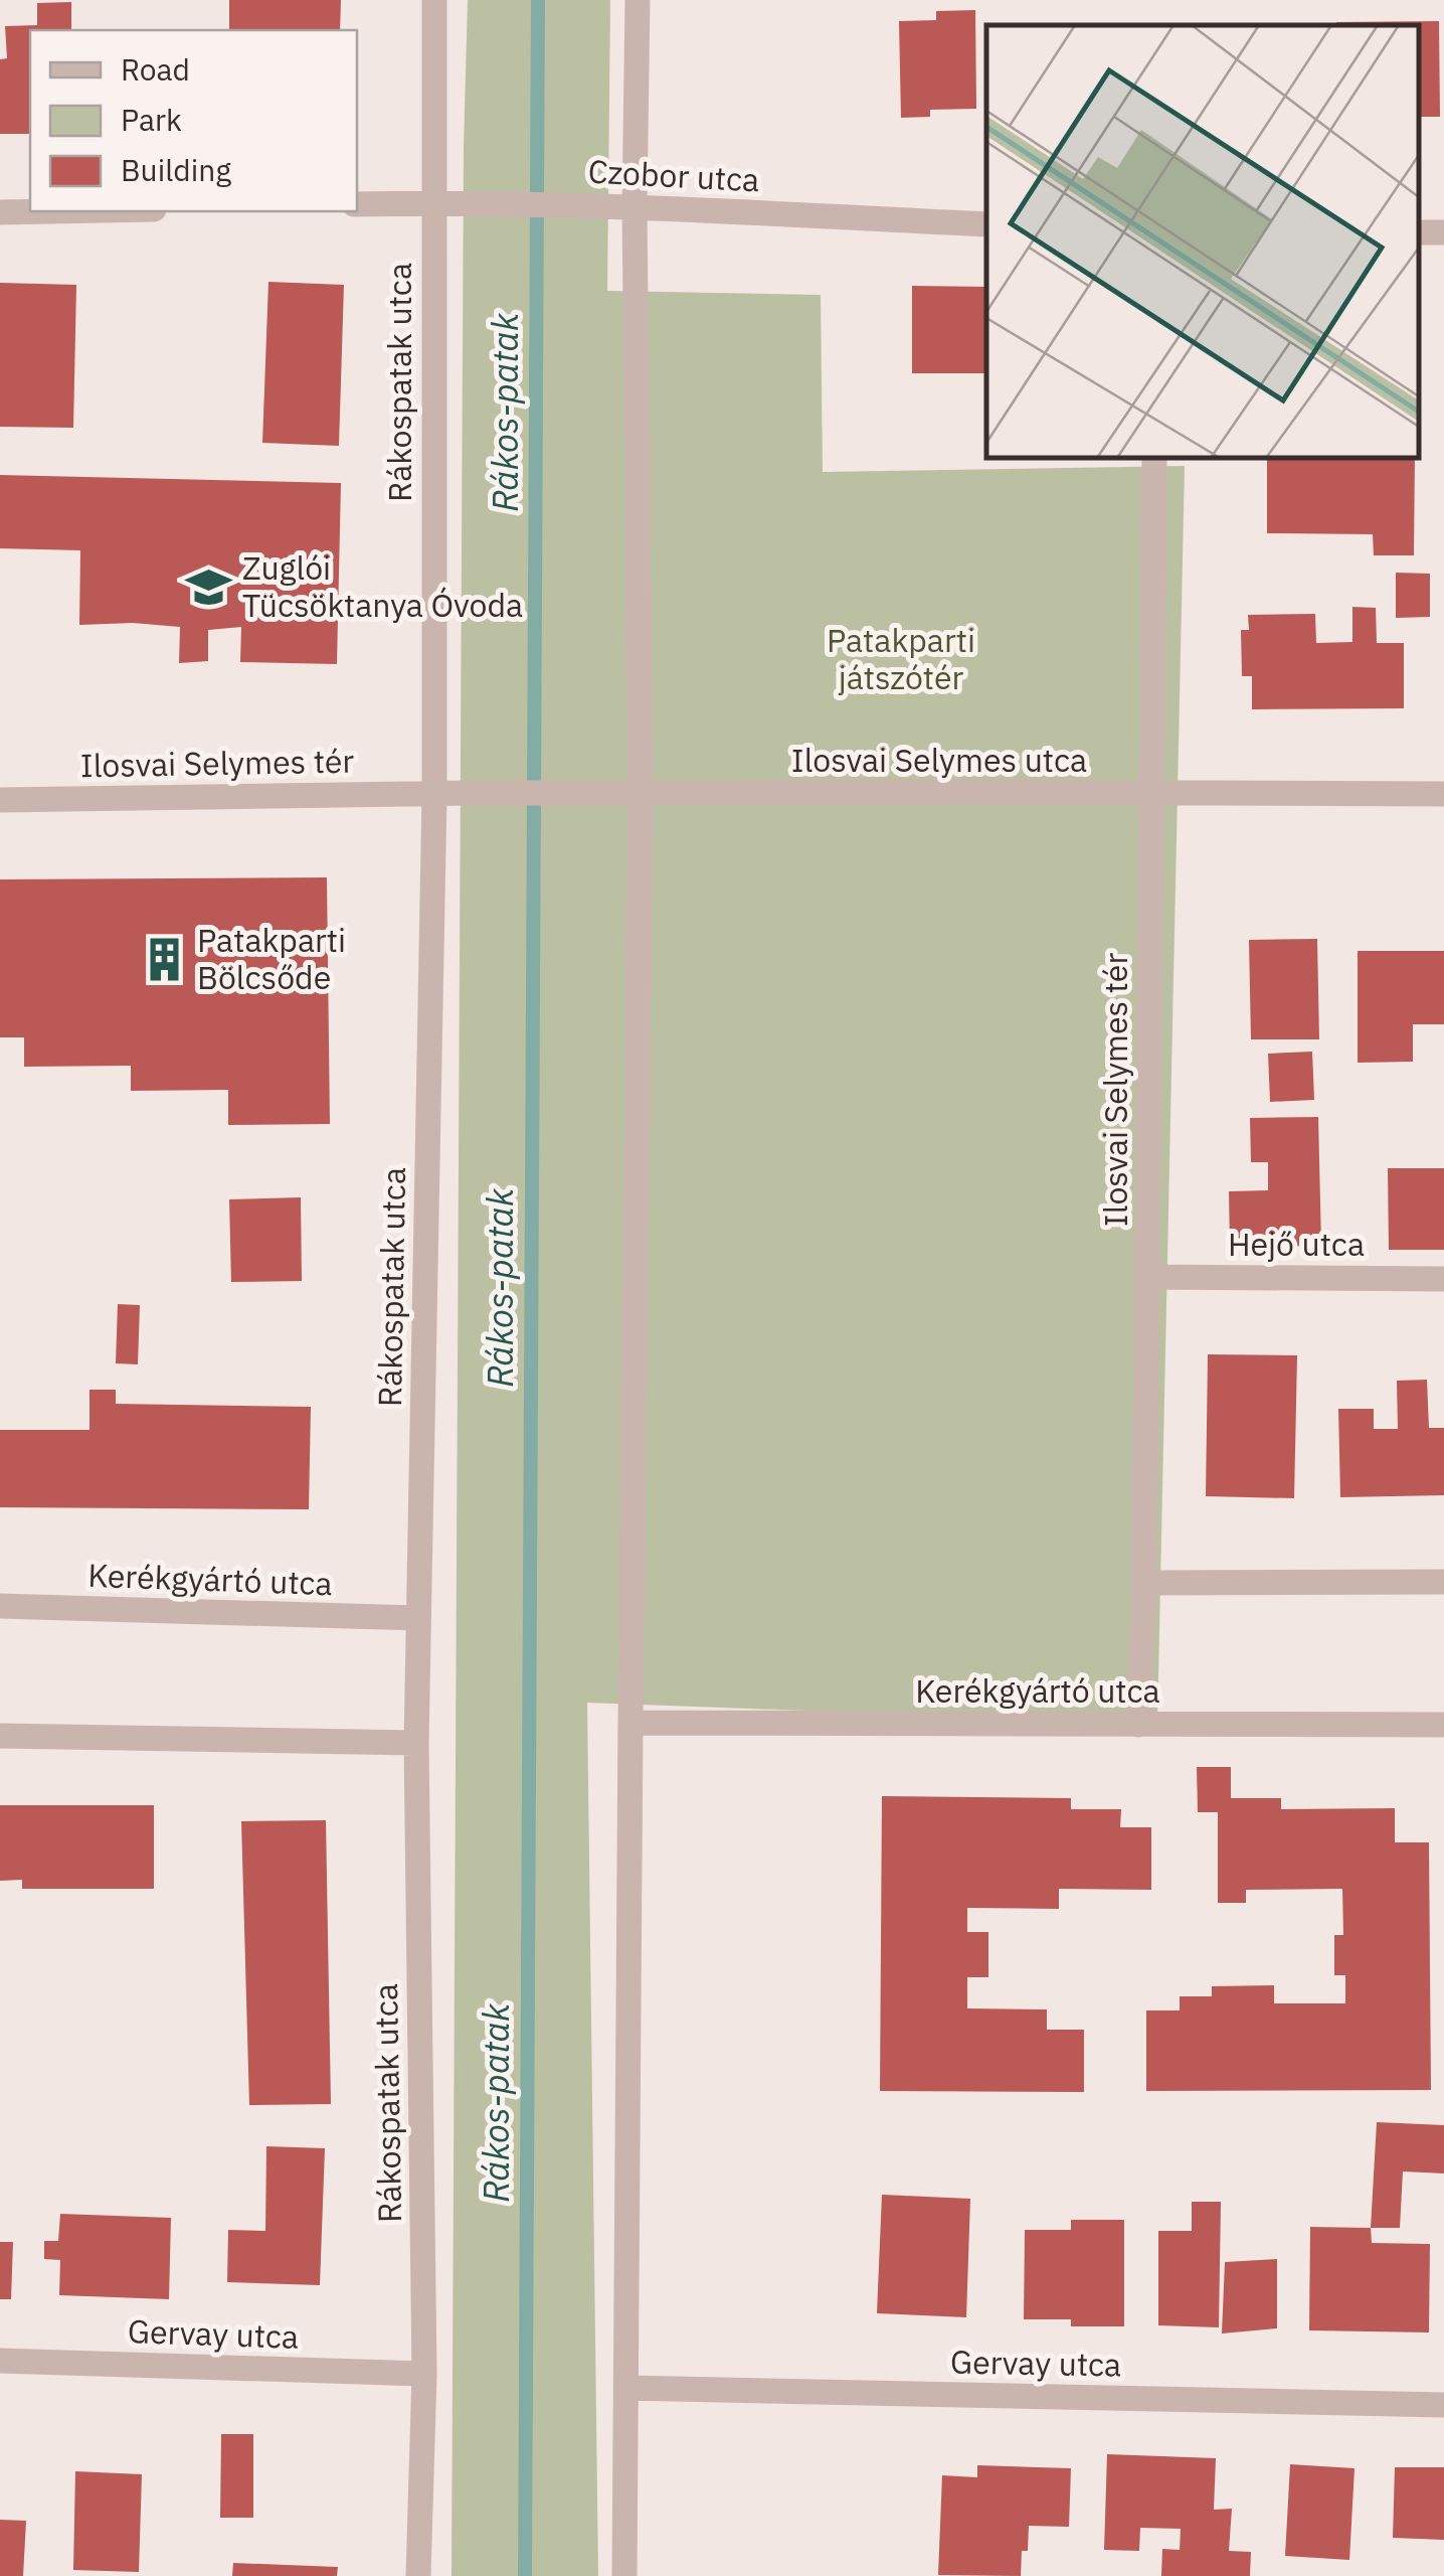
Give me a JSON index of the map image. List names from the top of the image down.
{
  "streets": {
    "street": [
      "Czobor utca",
      "Rákospatak utca",
      "Ilosvai Selymes utca",
      "Ilosvai Selymes tér",
      "Hejő utca",
      "Kerékgyártó utca",
      "Gervay utca"
    ]
  },
  "crossings": [
    ["Czobor utca", "Rákospatak utca"],
    ["Rákospatak utca", "Ilosvai Selymes utca"],
    ["Rákospatak utca", "Ilosvai Selymes tér"],
    ["Rákospatak utca", "Kerékgyártó utca"],
    ["Rákospatak utca", "Gervay utca"],
    ["Ilosvai Selymes utca", "Ilosvai Selymes tér"],
    ["Ilosvai Selymes tér", "Hejő utca"],
    ["Ilosvai Selymes tér", "Kerékgyártó utca"]
  ],
  "water": ["Rákos-patak"],
  "parks": ["Patakparti játszótér"],
  "places": {
    "school or university": ["Zuglói Tücsöktanya Óvoda"],
    "building": ["Patakparti Bölcsőde"]
  },
  "legend": ["Road", "Park", "Building"]
}
